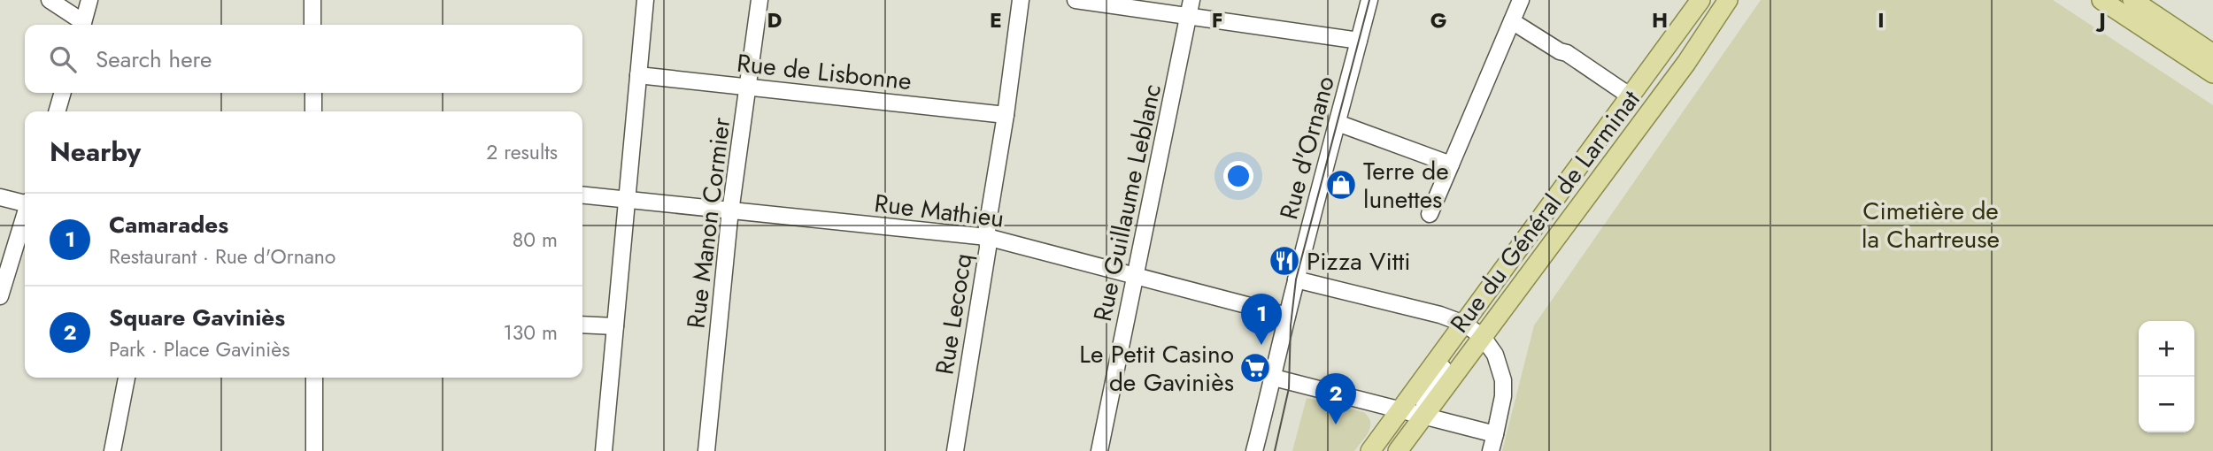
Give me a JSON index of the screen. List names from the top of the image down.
{
  "streets": {
    "main road": ["Rue du Général de Larminat"],
    "street": [
      "Rue de Lisbonne",
      "Rue d'Ornano",
      "Rue Guillaume Leblanc",
      "Rue Mathieu",
      "Rue Manon Cormier",
      "Rue Lecocq"
    ]
  },
  "crossings": [
    ["Rue de Lisbonne", "Rue Manon Cormier"],
    ["Rue de Lisbonne", "Rue Lecocq"],
    ["Rue d'Ornano", "Rue Mathieu"],
    ["Rue Guillaume Leblanc", "Rue Mathieu"],
    ["Rue Mathieu", "Rue Manon Cormier"],
    ["Rue Mathieu", "Rue Lecocq"]
  ],
  "parks": ["Cimetière de la Chartreuse"],
  "places": {
    "shop": ["Terre de lunettes"],
    "restaurant": ["Pizza Vitti"],
    "supermarket": ["Le Petit Casino de Gaviniès"]
  },
  "page": {
    "search": "Search here",
    "heading": ["Nearby", "2 results"],
    "list": [
      {
        "mark": "1",
        "name": "Camarades",
        "note": "Restaurant · Rue d'Ornano",
        "value": "80 m"
      },
      {
        "mark": "2",
        "name": "Square Gaviniès",
        "note": "Park · Place Gaviniès",
        "value": "130 m"
      }
    ],
    "pins": ["1", "2"],
    "map_buttons": ["+", "−"]
  },
  "grid": {
    "columns": [
      "D",
      "E",
      "F",
      "G",
      "H",
      "I",
      "J"
    ]
  }
}
